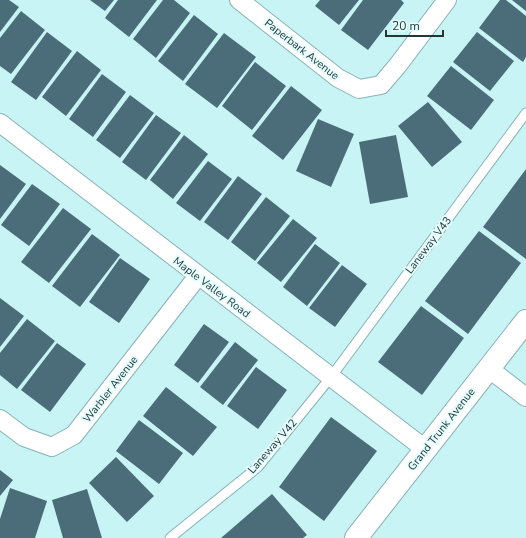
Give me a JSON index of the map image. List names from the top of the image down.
{
  "streets": {
    "street": [
      "Paperbark Avenue",
      "Maple Valley Road",
      "Warbler Avenue",
      "Grand Trunk Avenue"
    ],
    "lane": ["Laneway V43", "Laneway V42"]
  },
  "crossings": [
    ["Laneway V43", "Maple Valley Road"],
    ["Laneway V43", "Laneway V42"],
    ["Maple Valley Road", "Warbler Avenue"],
    ["Maple Valley Road", "Grand Trunk Avenue"],
    ["Maple Valley Road", "Laneway V42"]
  ],
  "scale_bar": "20 m"
}
